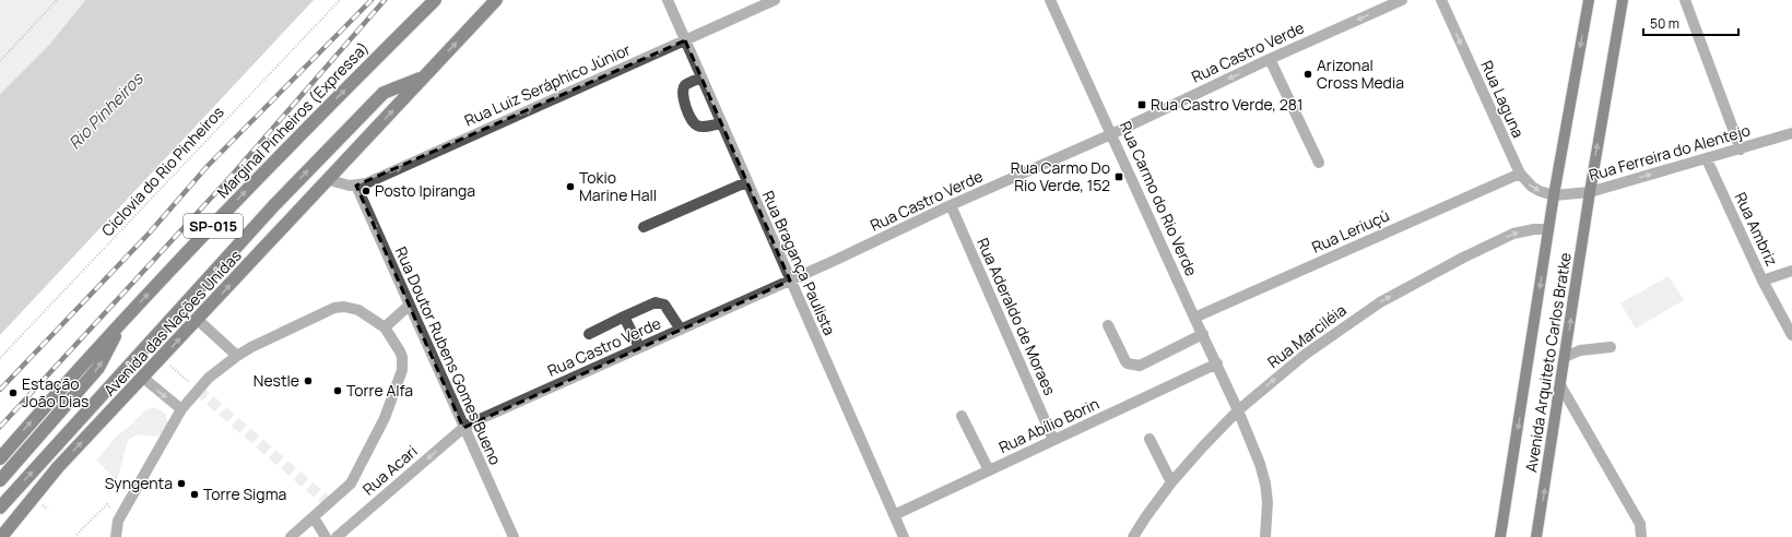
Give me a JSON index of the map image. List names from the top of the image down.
{
  "streets": {
    "highway": ["Marginal Pinheiros (Expressa)", "SP-015", "Avenida das Nações Unidas"],
    "main road": ["Avenida Arquiteto Carlos Bratke"],
    "street": [
      "Rua Castro Verde",
      "Rua Luiz Seráphico Júnior",
      "Rua Laguna",
      "Rua Ferreira do Alentejo",
      "Rua Carmo do Rio Verde",
      "Rua Ambriz",
      "Rua Leriuçú",
      "Rua Bragança Paulista",
      "Rua Aderaldo de Moraes",
      "Rua Marciléia",
      "Rua Doutor Rubens Gomes Bueno",
      "Rua Abílio Borin",
      "Rua Acari"
    ],
    "path": ["Ciclovia do Rio Pinheiros"]
  },
  "crossings": [
    ["Rua Castro Verde", "Rua Carmo do Rio Verde"],
    ["Rua Castro Verde", "Rua Bragança Paulista"],
    ["Rua Castro Verde", "Rua Aderaldo de Moraes"],
    ["Rua Castro Verde", "Rua Doutor Rubens Gomes Bueno"],
    ["Rua Castro Verde", "Rua Acari"],
    ["Rua Luiz Seráphico Júnior", "Rua Bragança Paulista"],
    ["Rua Luiz Seráphico Júnior", "Avenida das Nações Unidas"],
    ["Rua Luiz Seráphico Júnior", "Rua Doutor Rubens Gomes Bueno"],
    ["Rua Laguna", "Rua Ferreira do Alentejo"],
    ["Rua Laguna", "Rua Leriuçú"],
    ["Rua Laguna", "Avenida Arquiteto Carlos Bratke"],
    ["Rua Ferreira do Alentejo", "Rua Ambriz"],
    ["Rua Ferreira do Alentejo", "Avenida Arquiteto Carlos Bratke"],
    ["Rua Carmo do Rio Verde", "Rua Leriuçú"],
    ["Rua Carmo do Rio Verde", "Rua Marciléia"],
    ["Rua Carmo do Rio Verde", "Rua Abílio Borin"],
    ["Rua Bragança Paulista", "Rua Abílio Borin"],
    ["Rua Aderaldo de Moraes", "Rua Abílio Borin"],
    ["Rua Marciléia", "Avenida Arquiteto Carlos Bratke"],
    ["Rua Doutor Rubens Gomes Bueno", "Rua Acari"]
  ],
  "one_way": [
    "Rua Luiz Seráphico Júnior",
    "Rua Laguna",
    "Rua Ferreira do Alentejo",
    "Rua Marciléia",
    "Rua Doutor Rubens Gomes Bueno",
    "Rua Acari"
  ],
  "water": ["Rio Pinheiros"],
  "places": {
    "other": [
      "Arizonal Cross Media",
      "Tokio Marine Hall",
      "Posto Ipiranga",
      "Nestle",
      "Torre Alfa",
      "Estação João Dias",
      "Syngenta",
      "Torre Sigma"
    ],
    "transit": ["Rua Castro Verde, 281", "Rua Carmo Do Rio Verde, 152"]
  },
  "scale_bar": "50 m"
}
